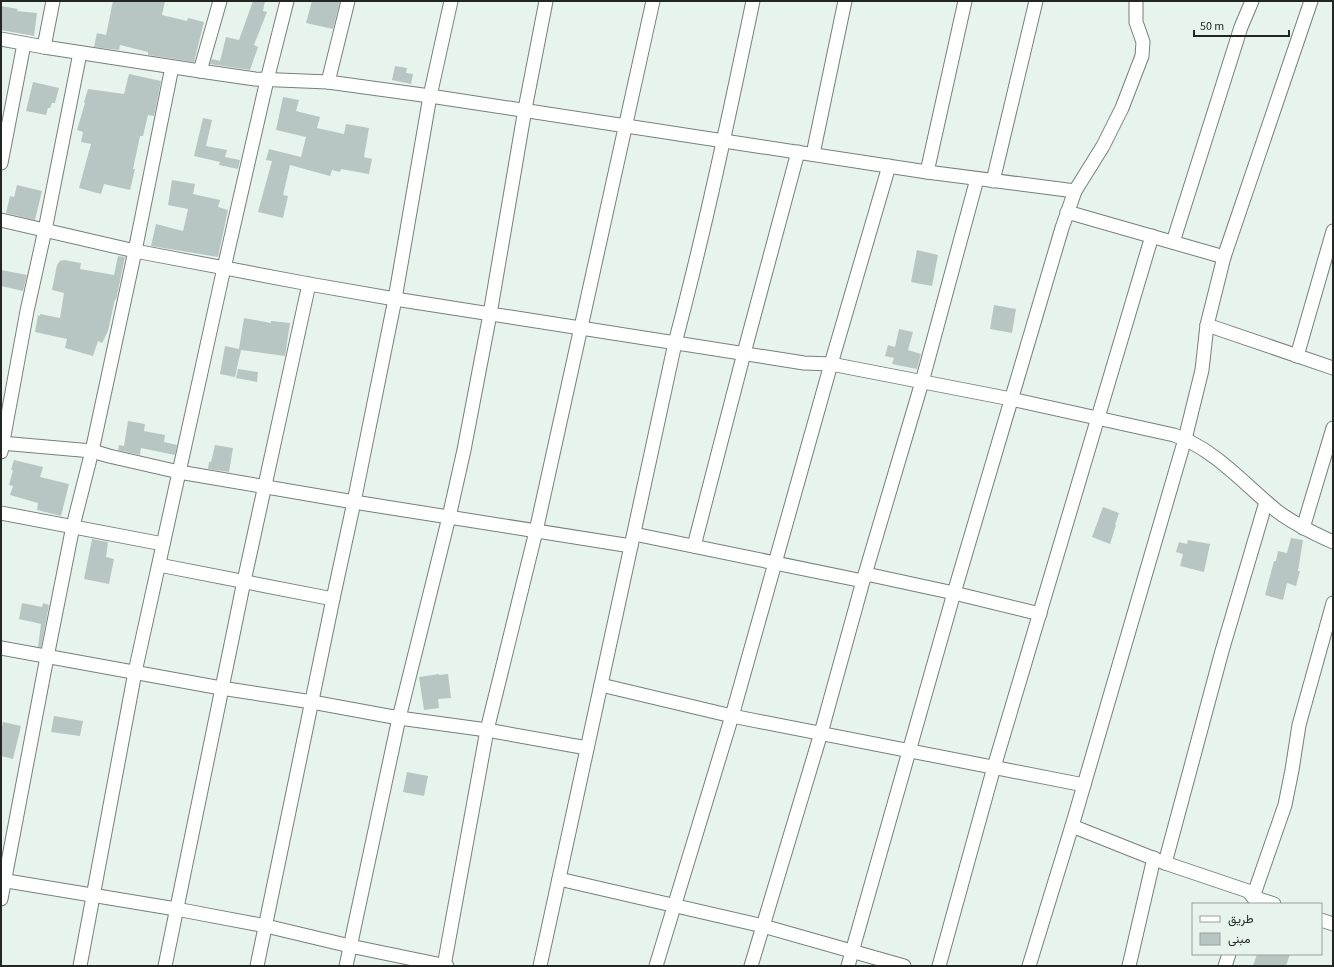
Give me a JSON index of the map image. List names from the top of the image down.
{
  "legend": ["طريق", "مبنى"],
  "scale_bar": "50 m"
}
